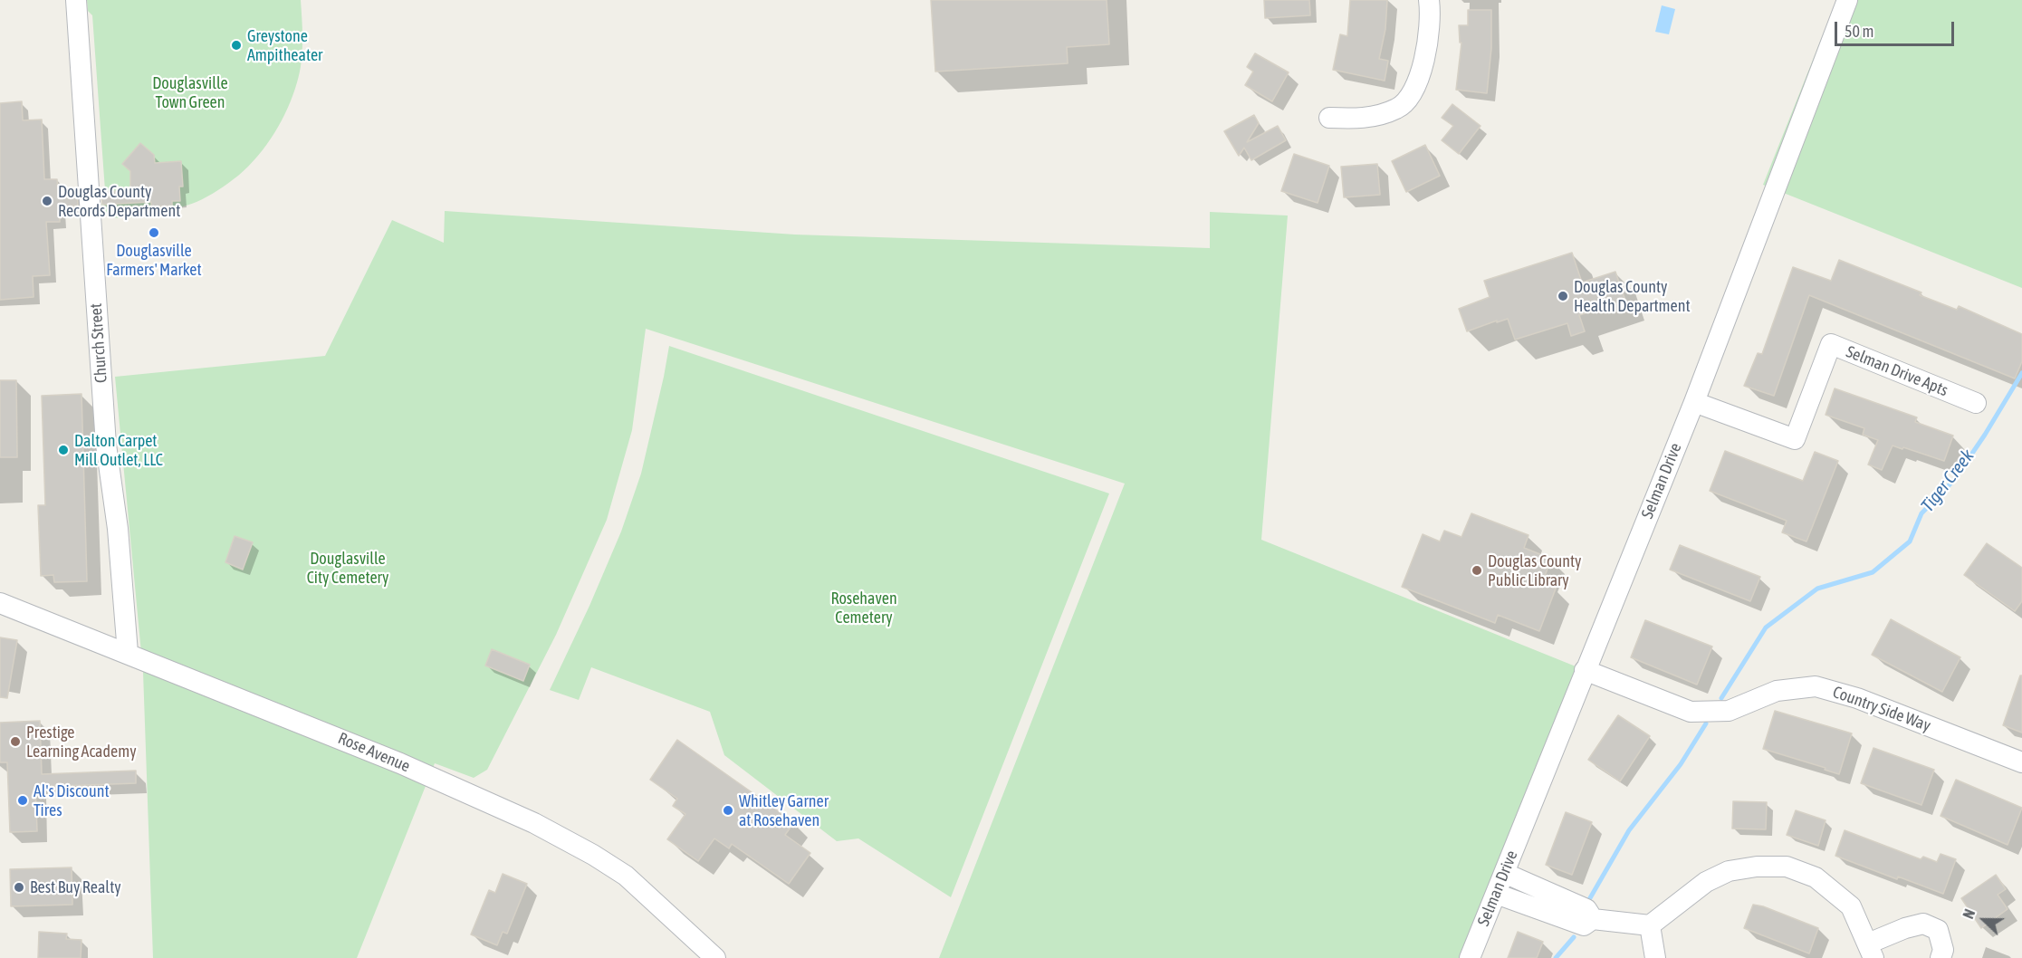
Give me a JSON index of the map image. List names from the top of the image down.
{
  "streets": {
    "street": [
      "Church Street",
      "Selman Drive Apts",
      "Selman Drive",
      "Country Side Way",
      "Rose Avenue"
    ]
  },
  "crossings": [
    ["Church Street", "Rose Avenue"],
    ["Selman Drive Apts", "Selman Drive"],
    ["Selman Drive", "Country Side Way"]
  ],
  "water": ["Tiger Creek"],
  "parks": ["Douglasville Town Green", "Douglasville City Cemetery", "Rosehaven Cemetery"],
  "places": [
    "Greystone Ampitheater",
    "Douglas County Records Department",
    "Douglasville Farmers' Market",
    "Douglas County Health Department",
    "Dalton Carpet Mill Outlet, LLC",
    "Douglas County Public Library",
    "Prestige Learning Academy",
    "Al's Discount Tires",
    "Whitley Garner at Rosehaven",
    "Best Buy Realty"
  ],
  "scale_bar": "50 m",
  "north": "left"
}
